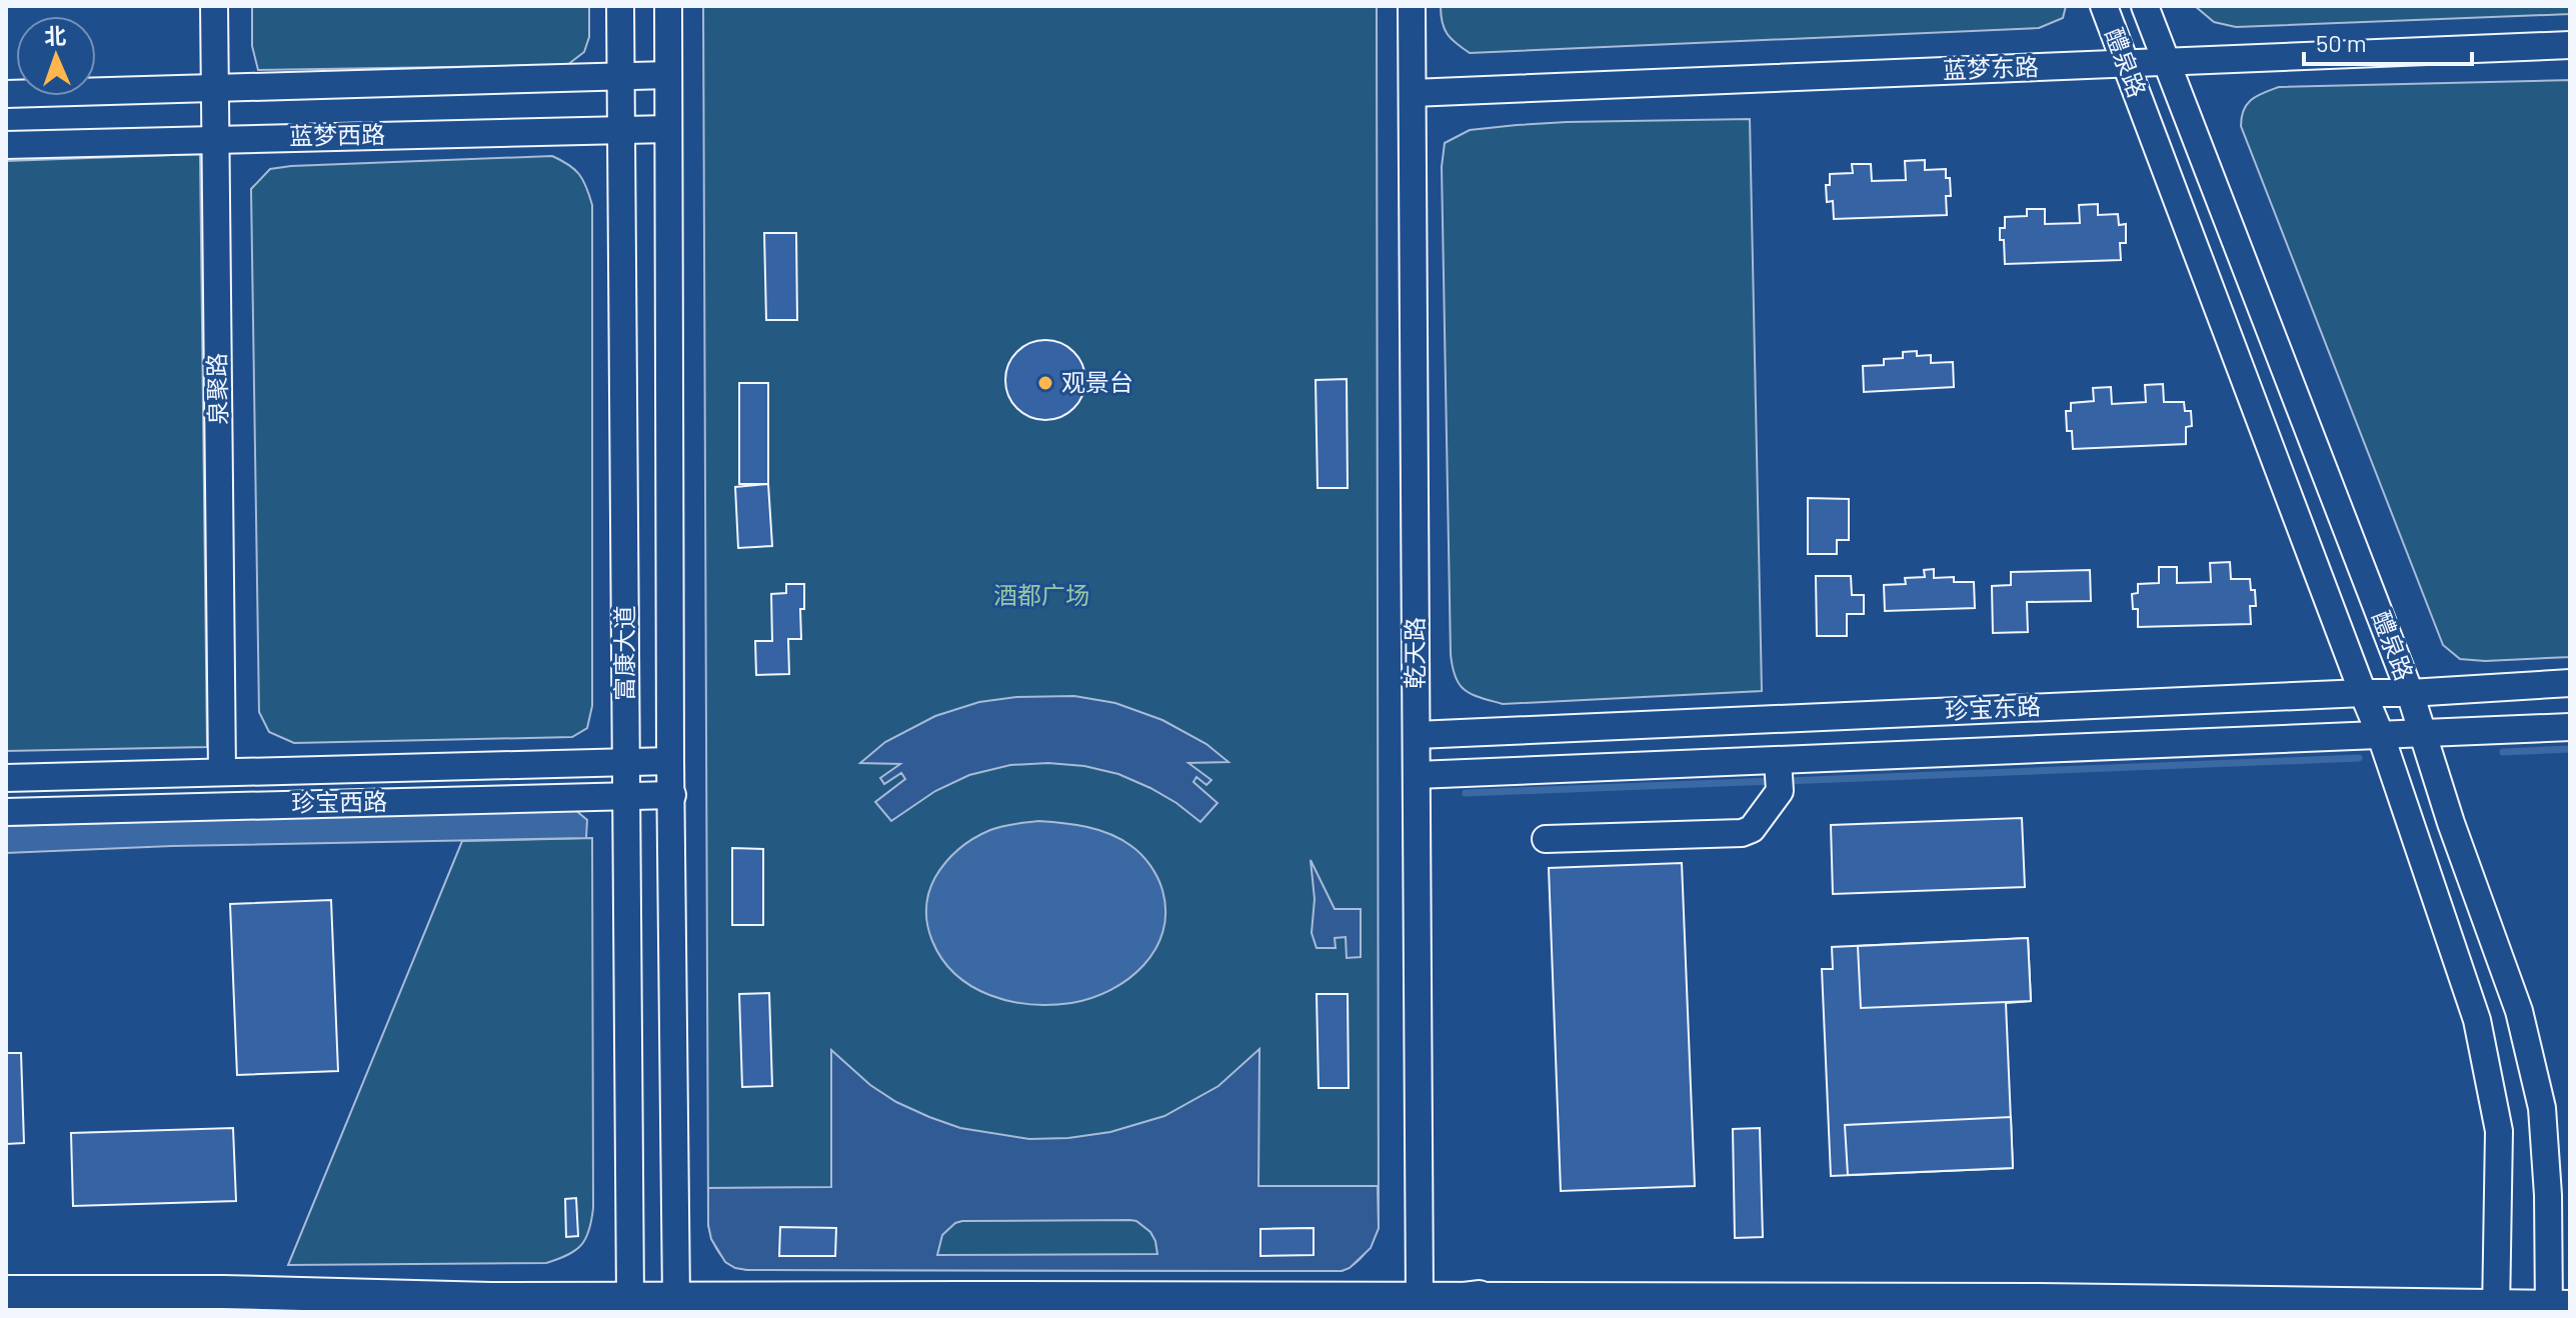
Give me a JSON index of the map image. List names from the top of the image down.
{
  "streets": {
    "street": [
      "醴泉路",
      "蓝梦东路",
      "蓝梦西路",
      "泉聚路",
      "富康大道",
      "乾天路",
      "珍宝东路",
      "珍宝西路"
    ]
  },
  "crossings": [
    ["醴泉路", "蓝梦东路"],
    ["醴泉路", "珍宝东路"],
    ["蓝梦东路", "乾天路"],
    ["蓝梦西路", "泉聚路"],
    ["蓝梦西路", "富康大道"],
    ["泉聚路", "珍宝西路"],
    ["富康大道", "珍宝西路"],
    ["乾天路", "珍宝东路"]
  ],
  "parks": ["酒都广场"],
  "places": ["观景台"],
  "scale_bar": "50 m",
  "north": "top"
}
